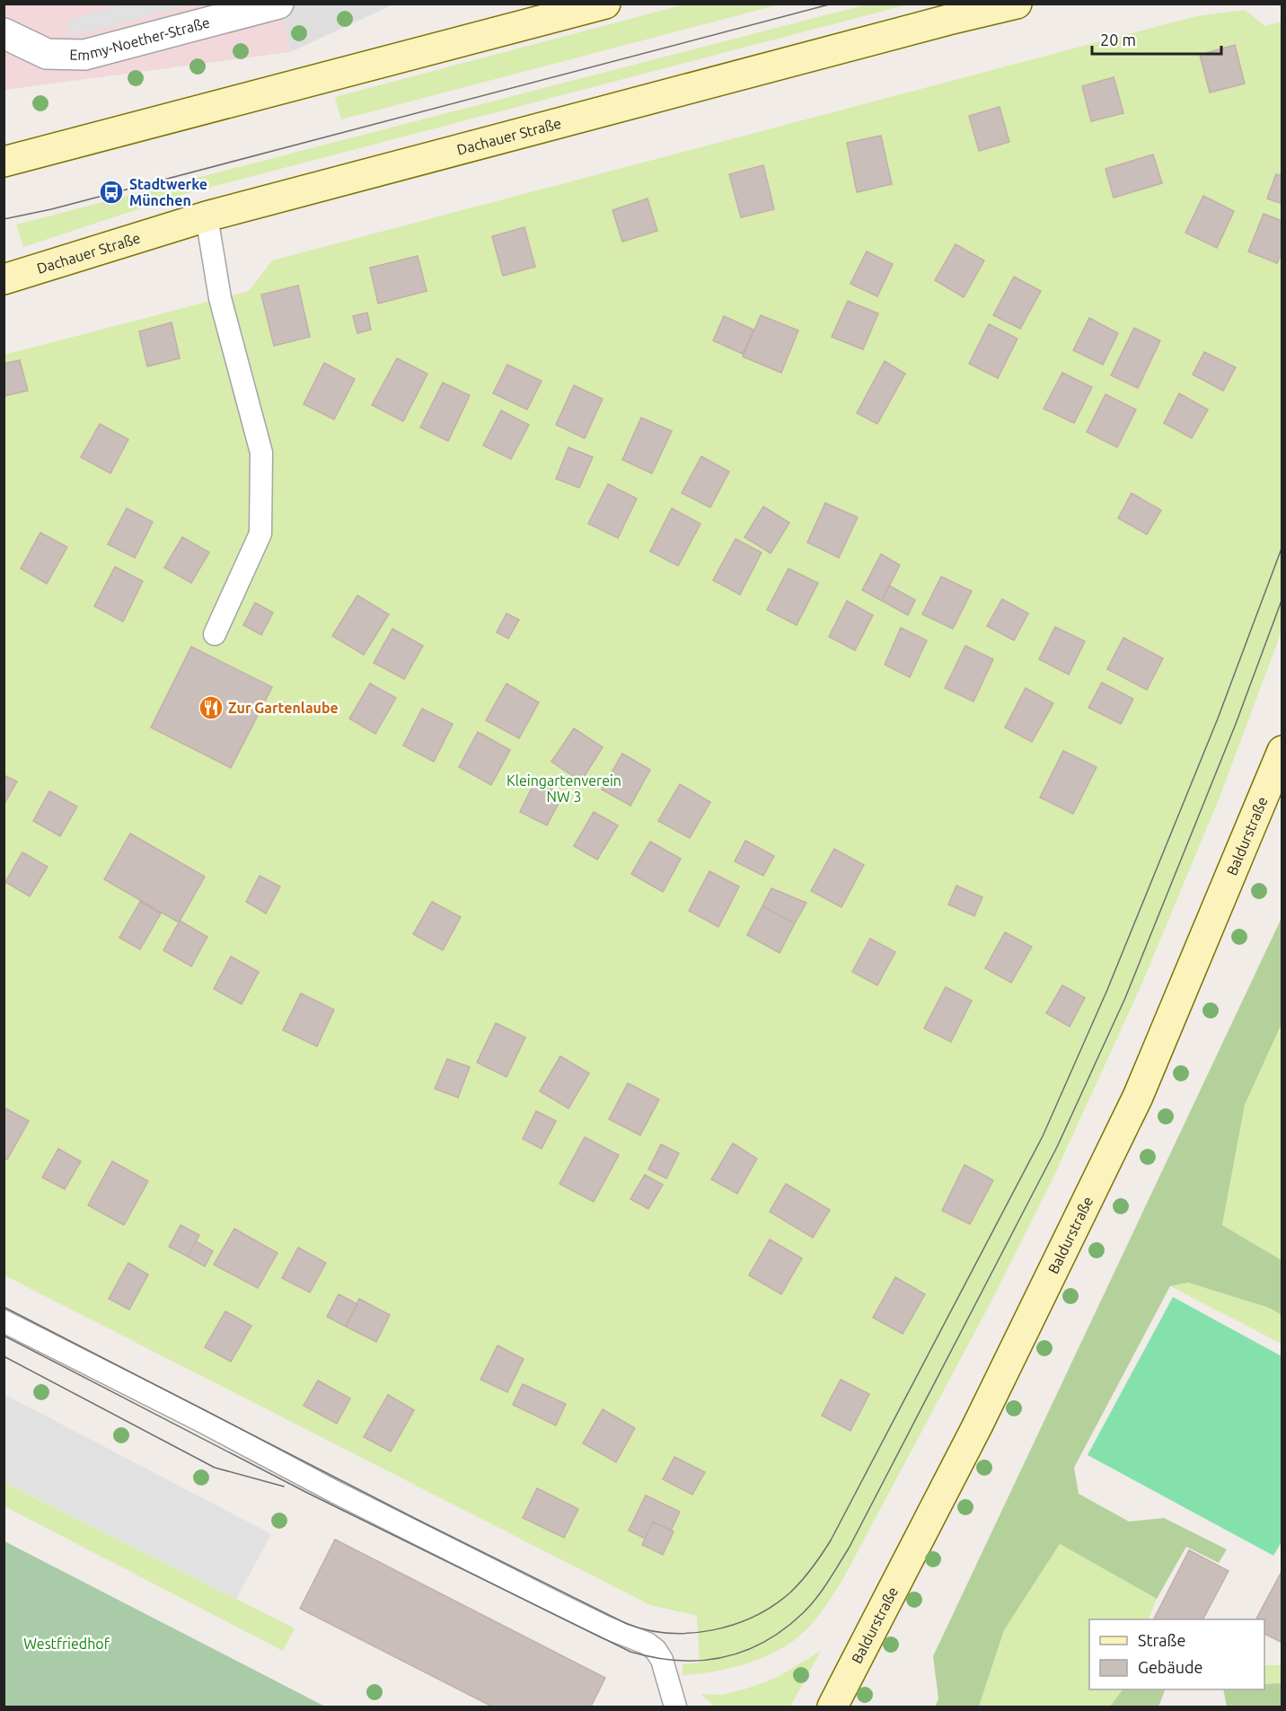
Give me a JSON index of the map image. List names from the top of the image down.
{
  "streets": {
    "main road": ["Dachauer Straße", "Baldurstraße"],
    "street": ["Emmy-Noether-Straße"]
  },
  "parks": ["Kleingartenverein NW 3", "Westfriedhof"],
  "places": {
    "bus stop": ["Stadtwerke München"],
    "restaurant": ["Zur Gartenlaube"]
  },
  "legend": ["Straße", "Gebäude"],
  "scale_bar": "20 m"
}
